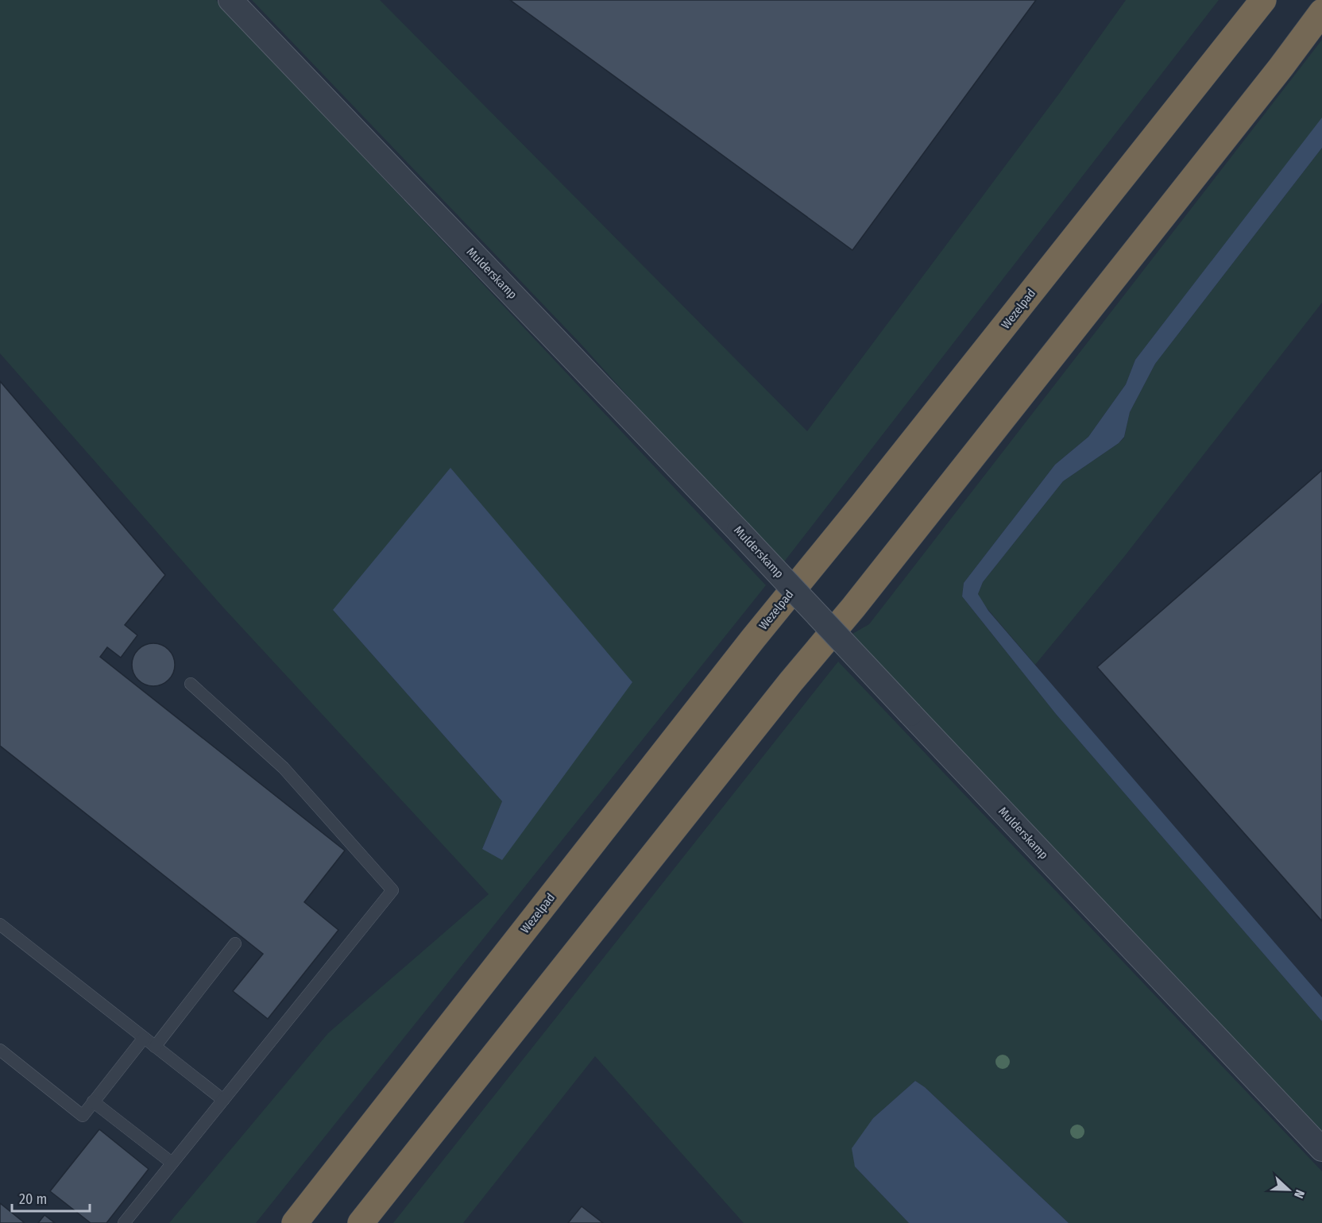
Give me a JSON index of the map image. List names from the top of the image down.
{
  "streets": {
    "highway": ["Wezelpad"],
    "street": ["Mulderskamp"]
  },
  "scale_bar": "20 m",
  "north": "right"
}
